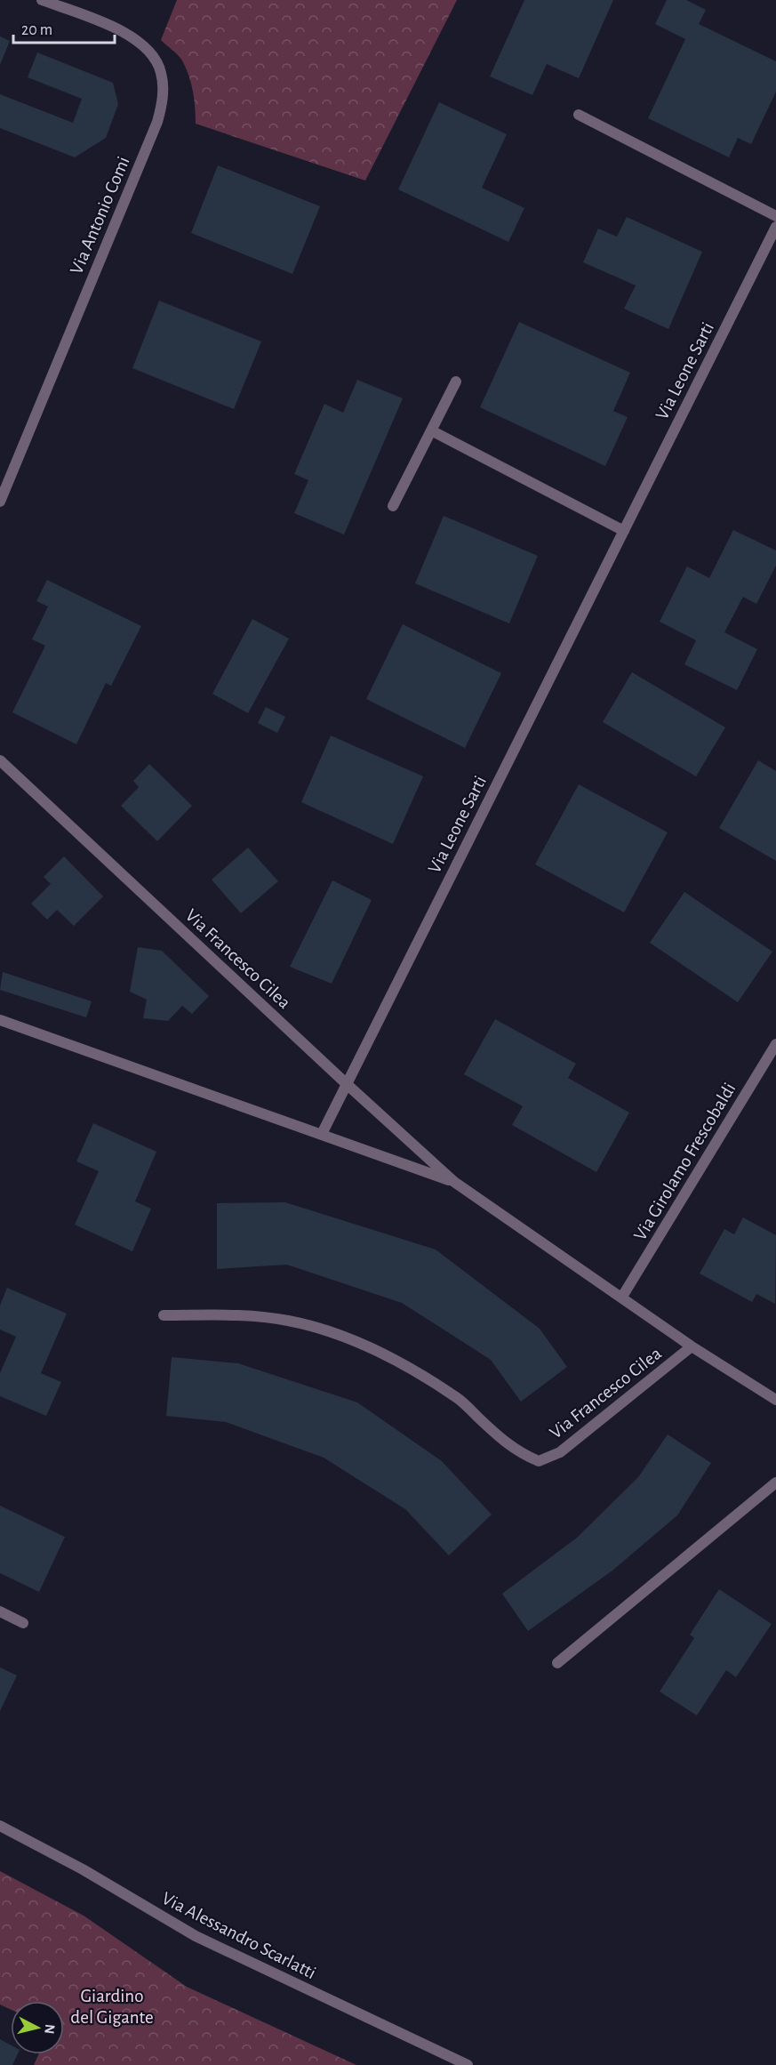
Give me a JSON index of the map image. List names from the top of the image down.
{
  "streets": {
    "street": [
      "Via Antonio Comi",
      "Via Leone Sarti",
      "Via Francesco Cilea",
      "Via Girolamo Frescobaldi",
      "Via Alessandro Scarlatti"
    ]
  },
  "crossings": [
    ["Via Leone Sarti", "Via Francesco Cilea"],
    ["Via Francesco Cilea", "Via Girolamo Frescobaldi"]
  ],
  "parks": ["Giardino del Gigante"],
  "scale_bar": "20 m",
  "north": "right"
}
